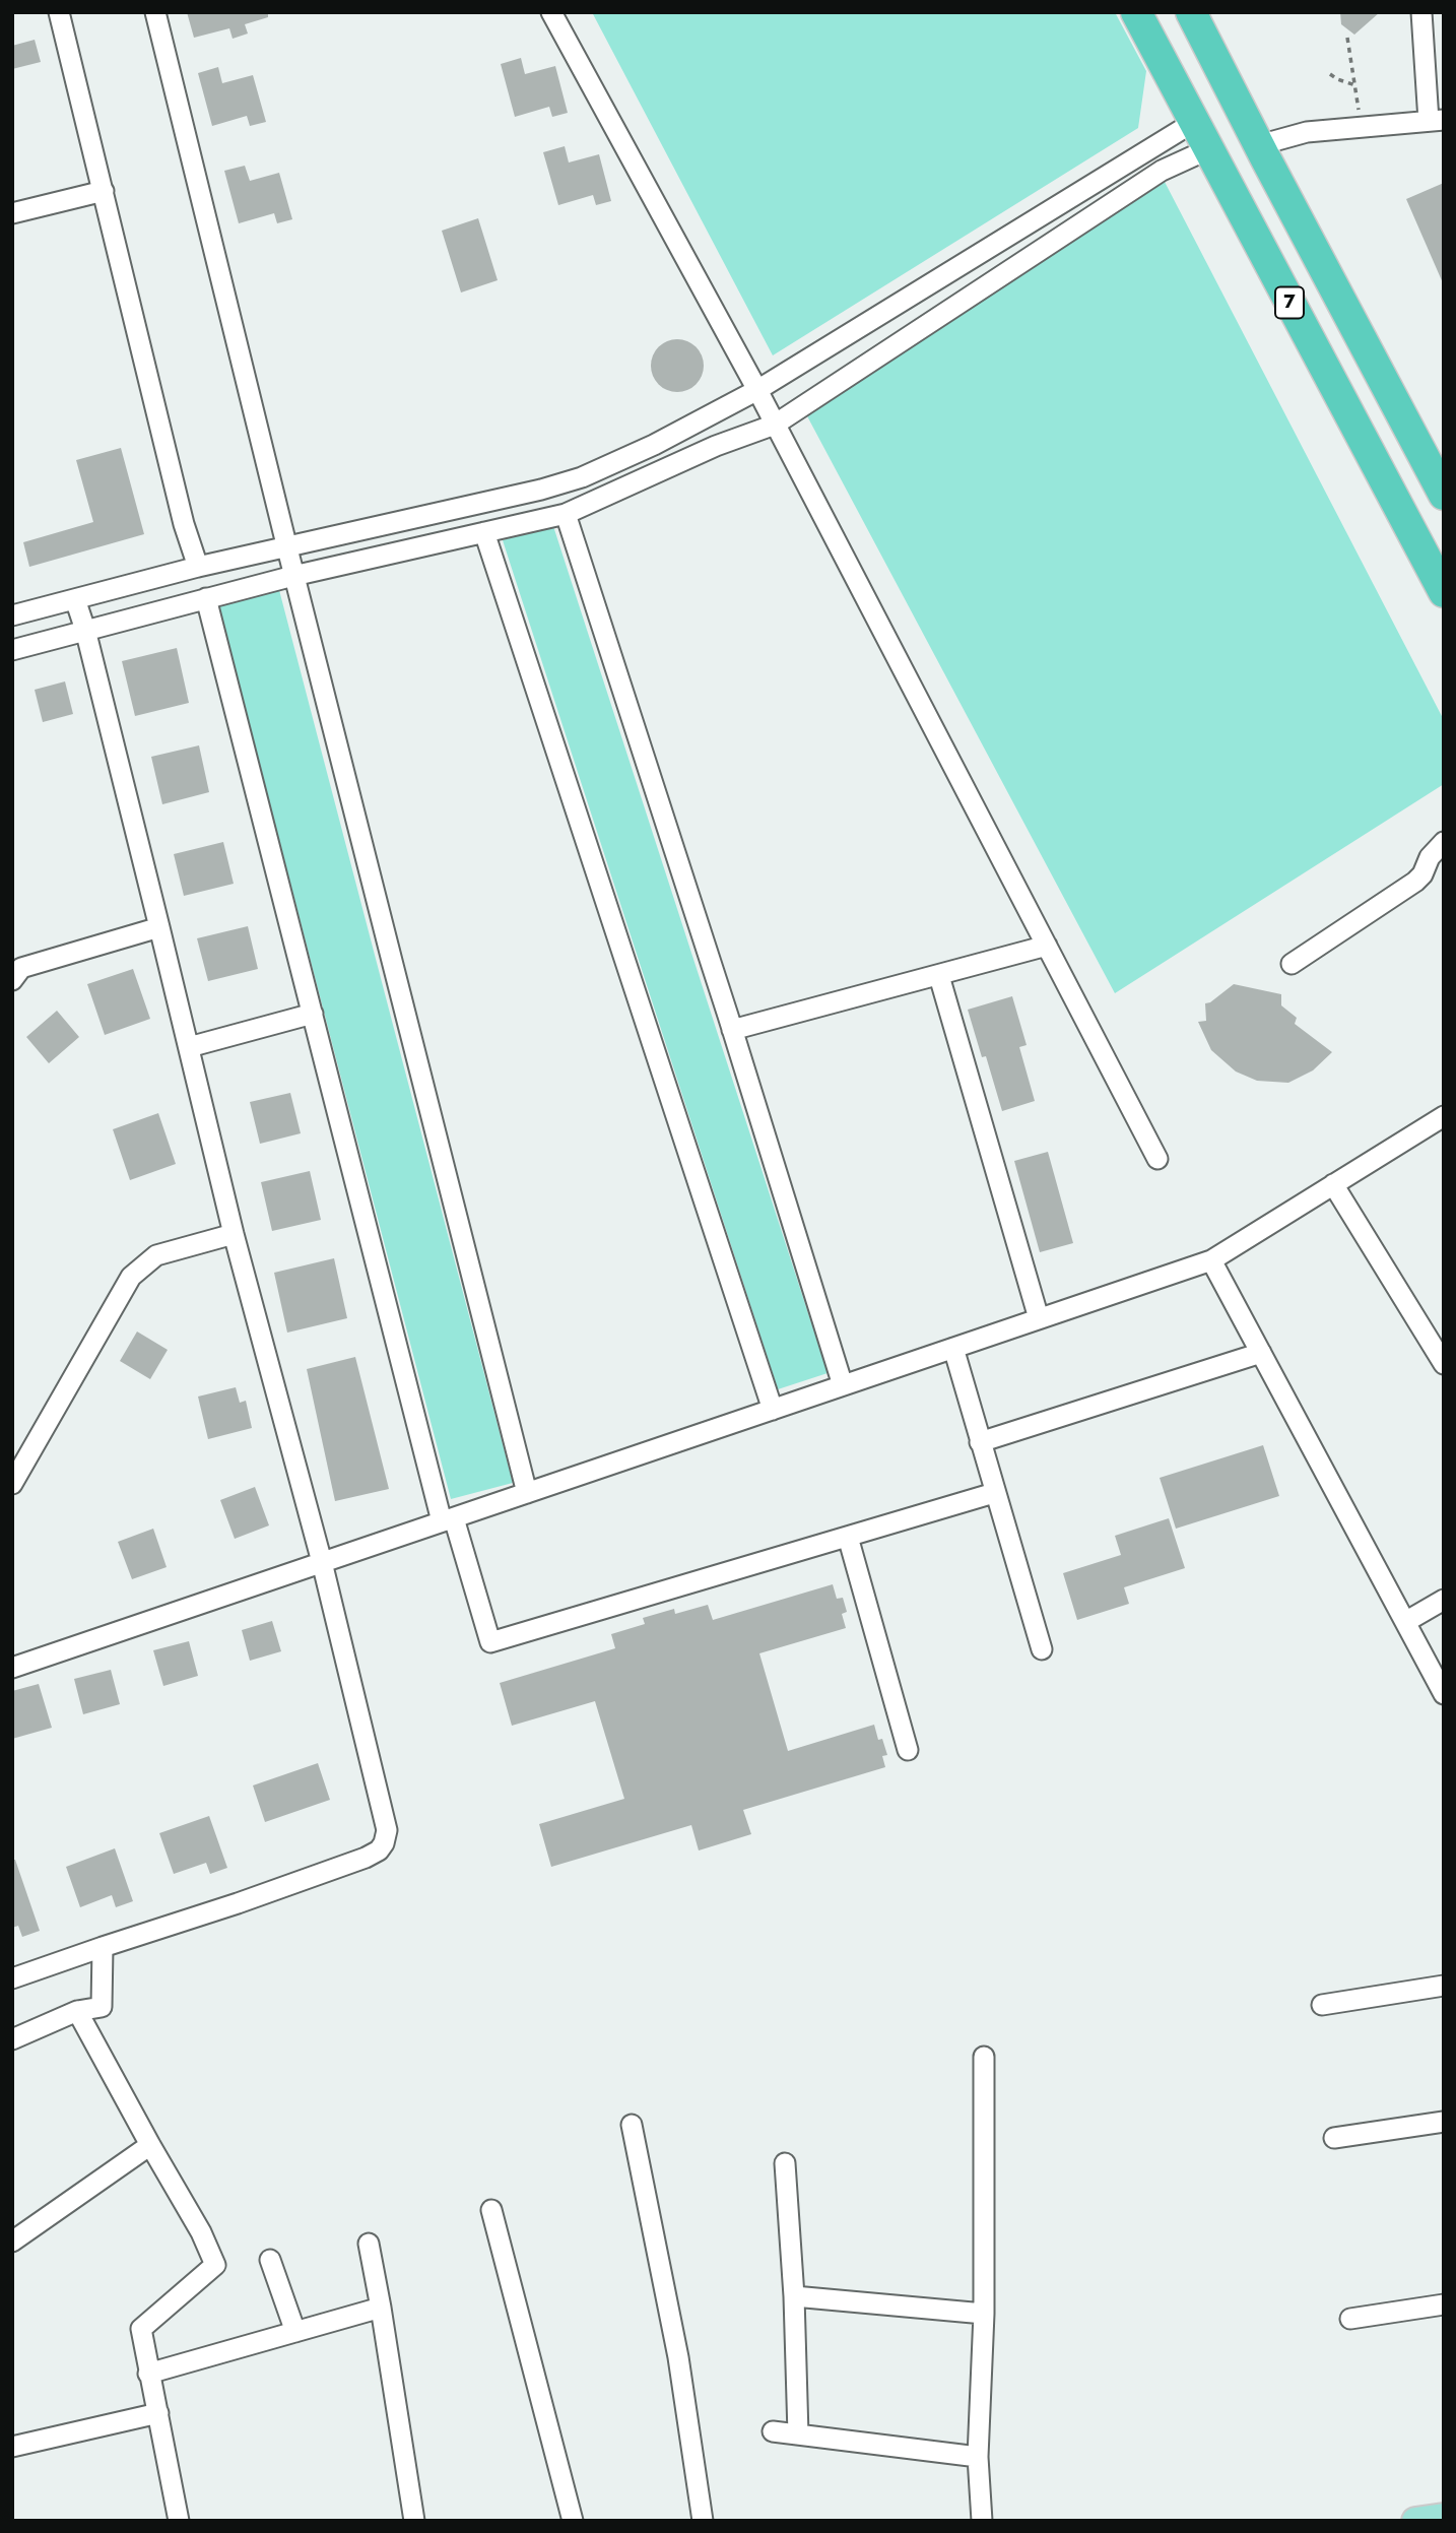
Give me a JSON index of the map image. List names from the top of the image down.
{
  "streets": {
    "highway": ["7"]
  }
}
